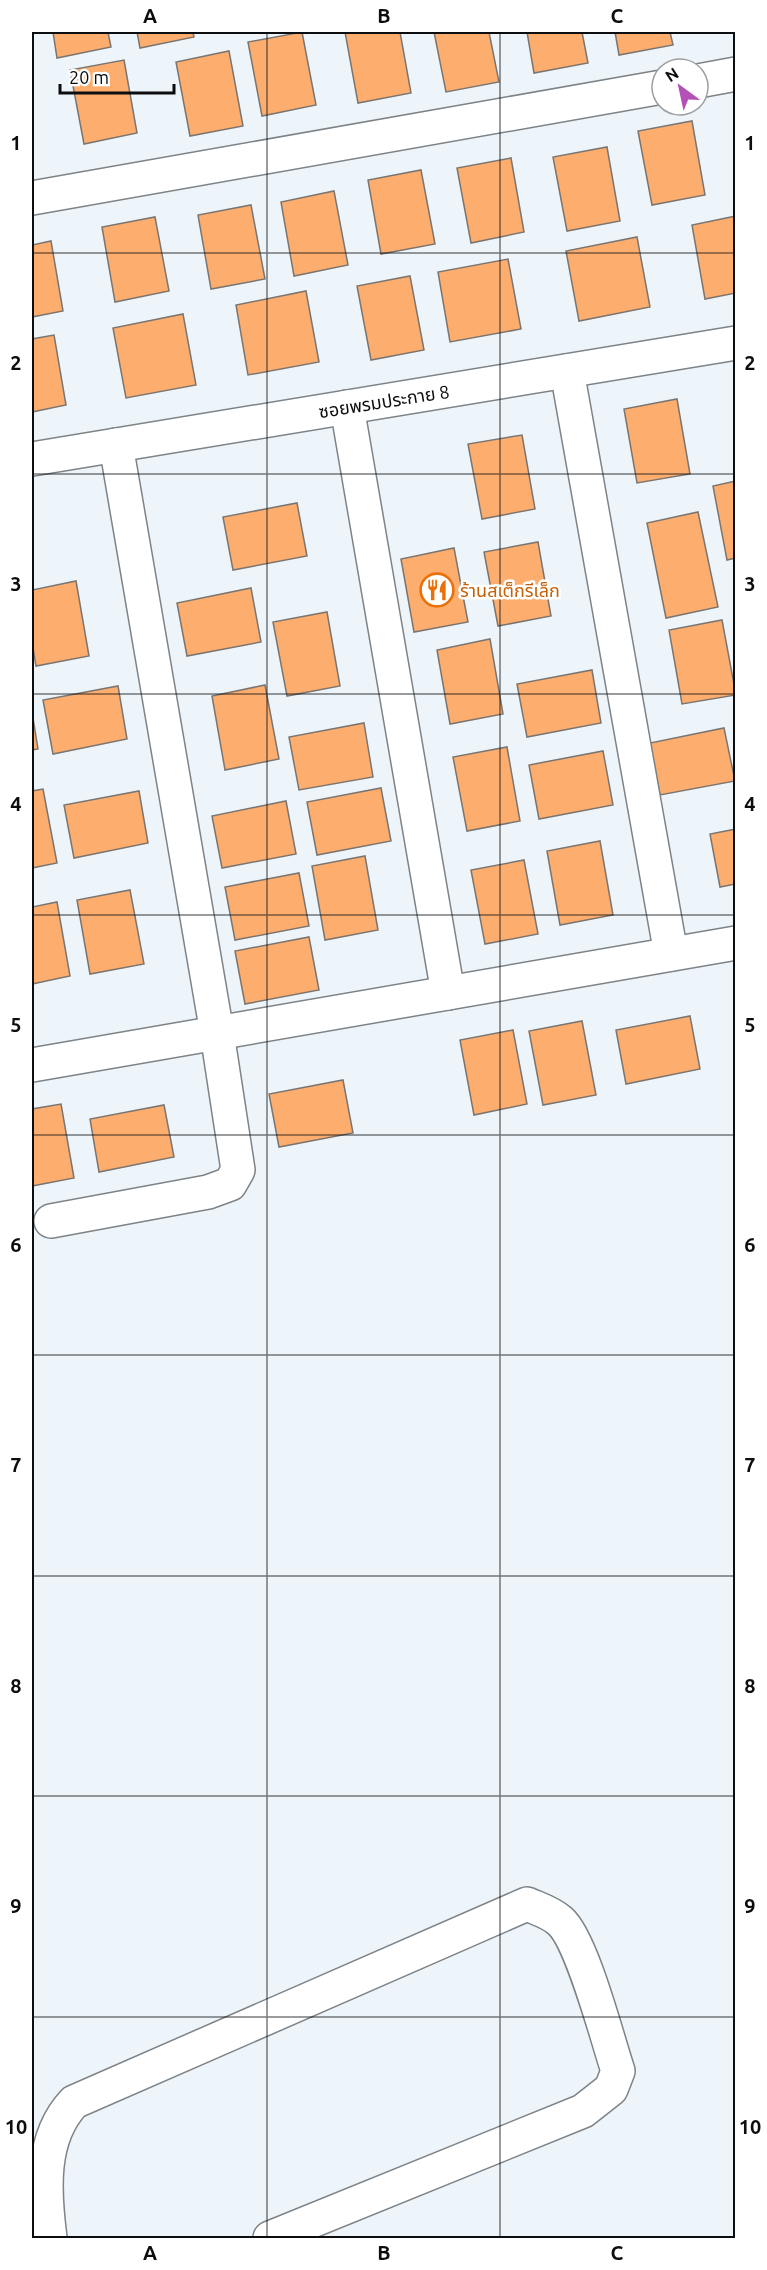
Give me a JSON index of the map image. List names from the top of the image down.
{
  "streets": {
    "street": ["ซอยพรมประกาย 8"]
  },
  "places": {
    "restaurant": ["ร้านสเต็กรีเล็ก"]
  },
  "scale_bar": "20 m",
  "north": "top left",
  "grid": {
    "columns": ["A", "B", "C"],
    "rows": [
      "1",
      "2",
      "3",
      "4",
      "5",
      "6",
      "7",
      "8",
      "9",
      "10"
    ]
  }
}
